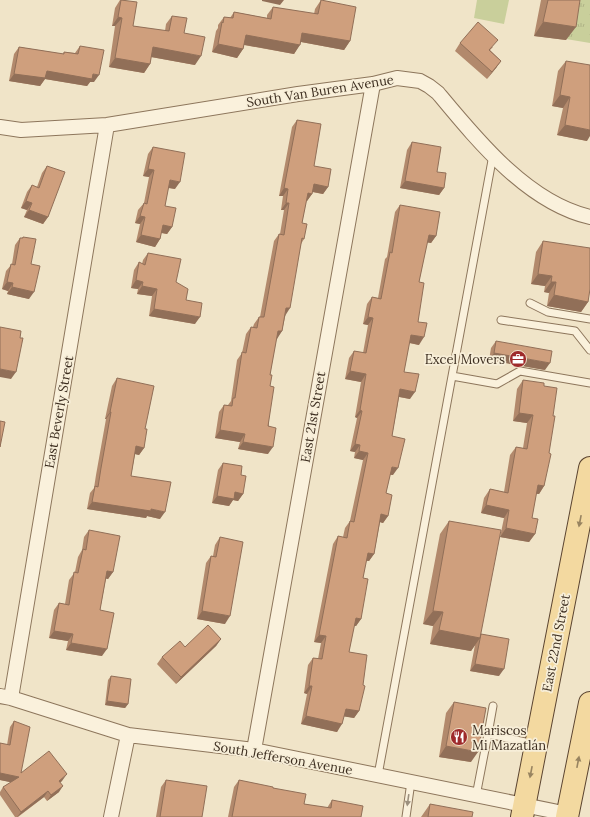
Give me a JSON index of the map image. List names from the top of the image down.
{
  "streets": {
    "main road": ["East 22nd Street"],
    "street": [
      "South Van Buren Avenue",
      "East Beverly Street",
      "East 21st Street",
      "South Jefferson Avenue"
    ]
  },
  "crossings": [
    ["South Van Buren Avenue", "East Beverly Street"],
    ["South Van Buren Avenue", "East 21st Street"],
    ["East Beverly Street", "South Jefferson Avenue"],
    ["East 21st Street", "South Jefferson Avenue"],
    ["East 22nd Street", "South Jefferson Avenue"]
  ],
  "places": {
    "office": ["Excel Movers"],
    "restaurant": ["Mariscos Mi Mazatlán"]
  }
}
